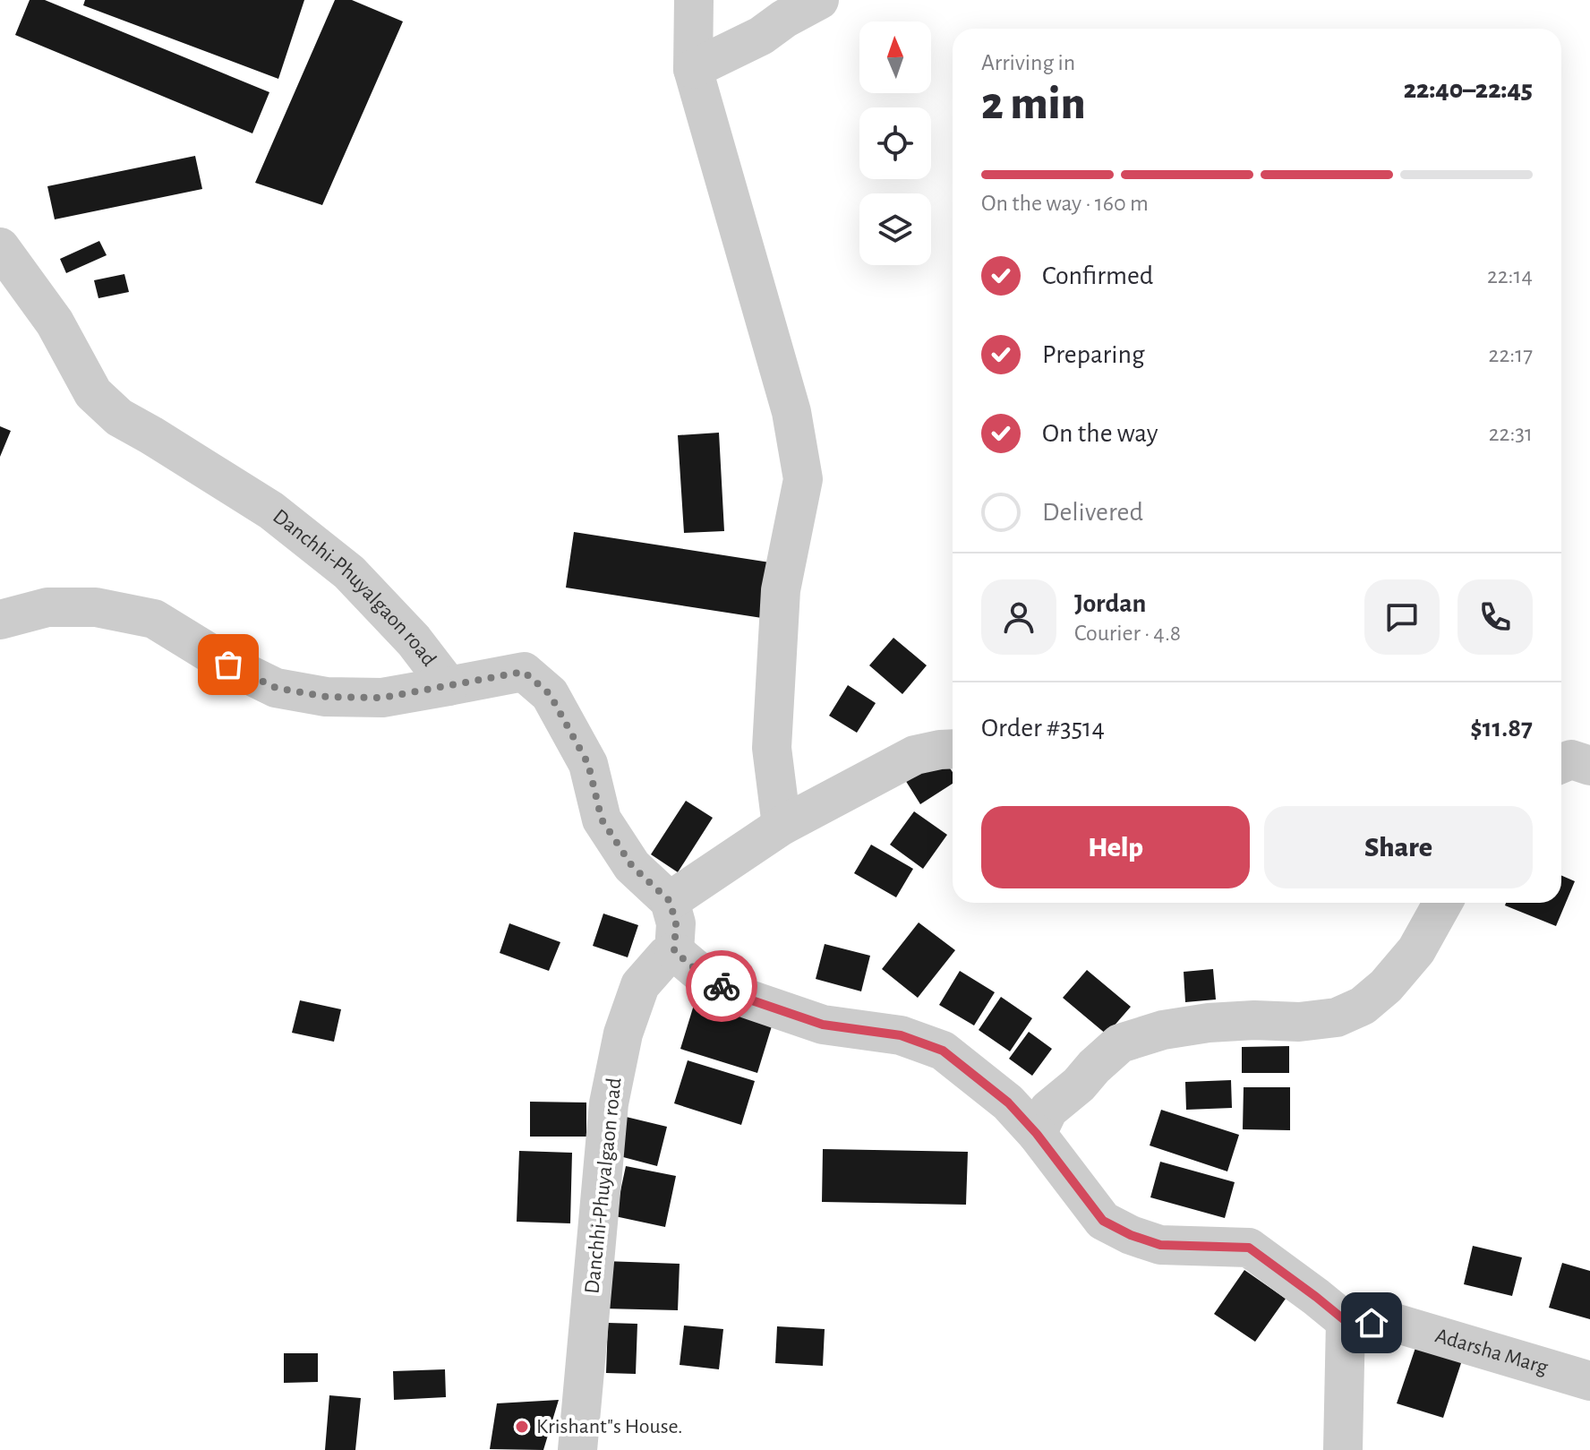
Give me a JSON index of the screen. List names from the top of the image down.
{
  "streets": {
    "street": ["Danchhi-Phuyalgaon road", "Adarsha Marg"]
  },
  "places": ["Krishant\"s House."],
  "north": "top",
  "page": {
    "heading": ["2 min", "Arriving in", "22:40–22:45"],
    "panel": [
      "Jordan",
      "Courier · 4.8",
      "Order #3514",
      "$11.87"
    ],
    "bar": "On the way · 160 m",
    "list": [
      ["Confirmed", "22:14"],
      ["Preparing", "22:17"],
      ["On the way", "22:31"],
      "Delivered"
    ],
    "buttons": ["Help", "Share"]
  }
}
